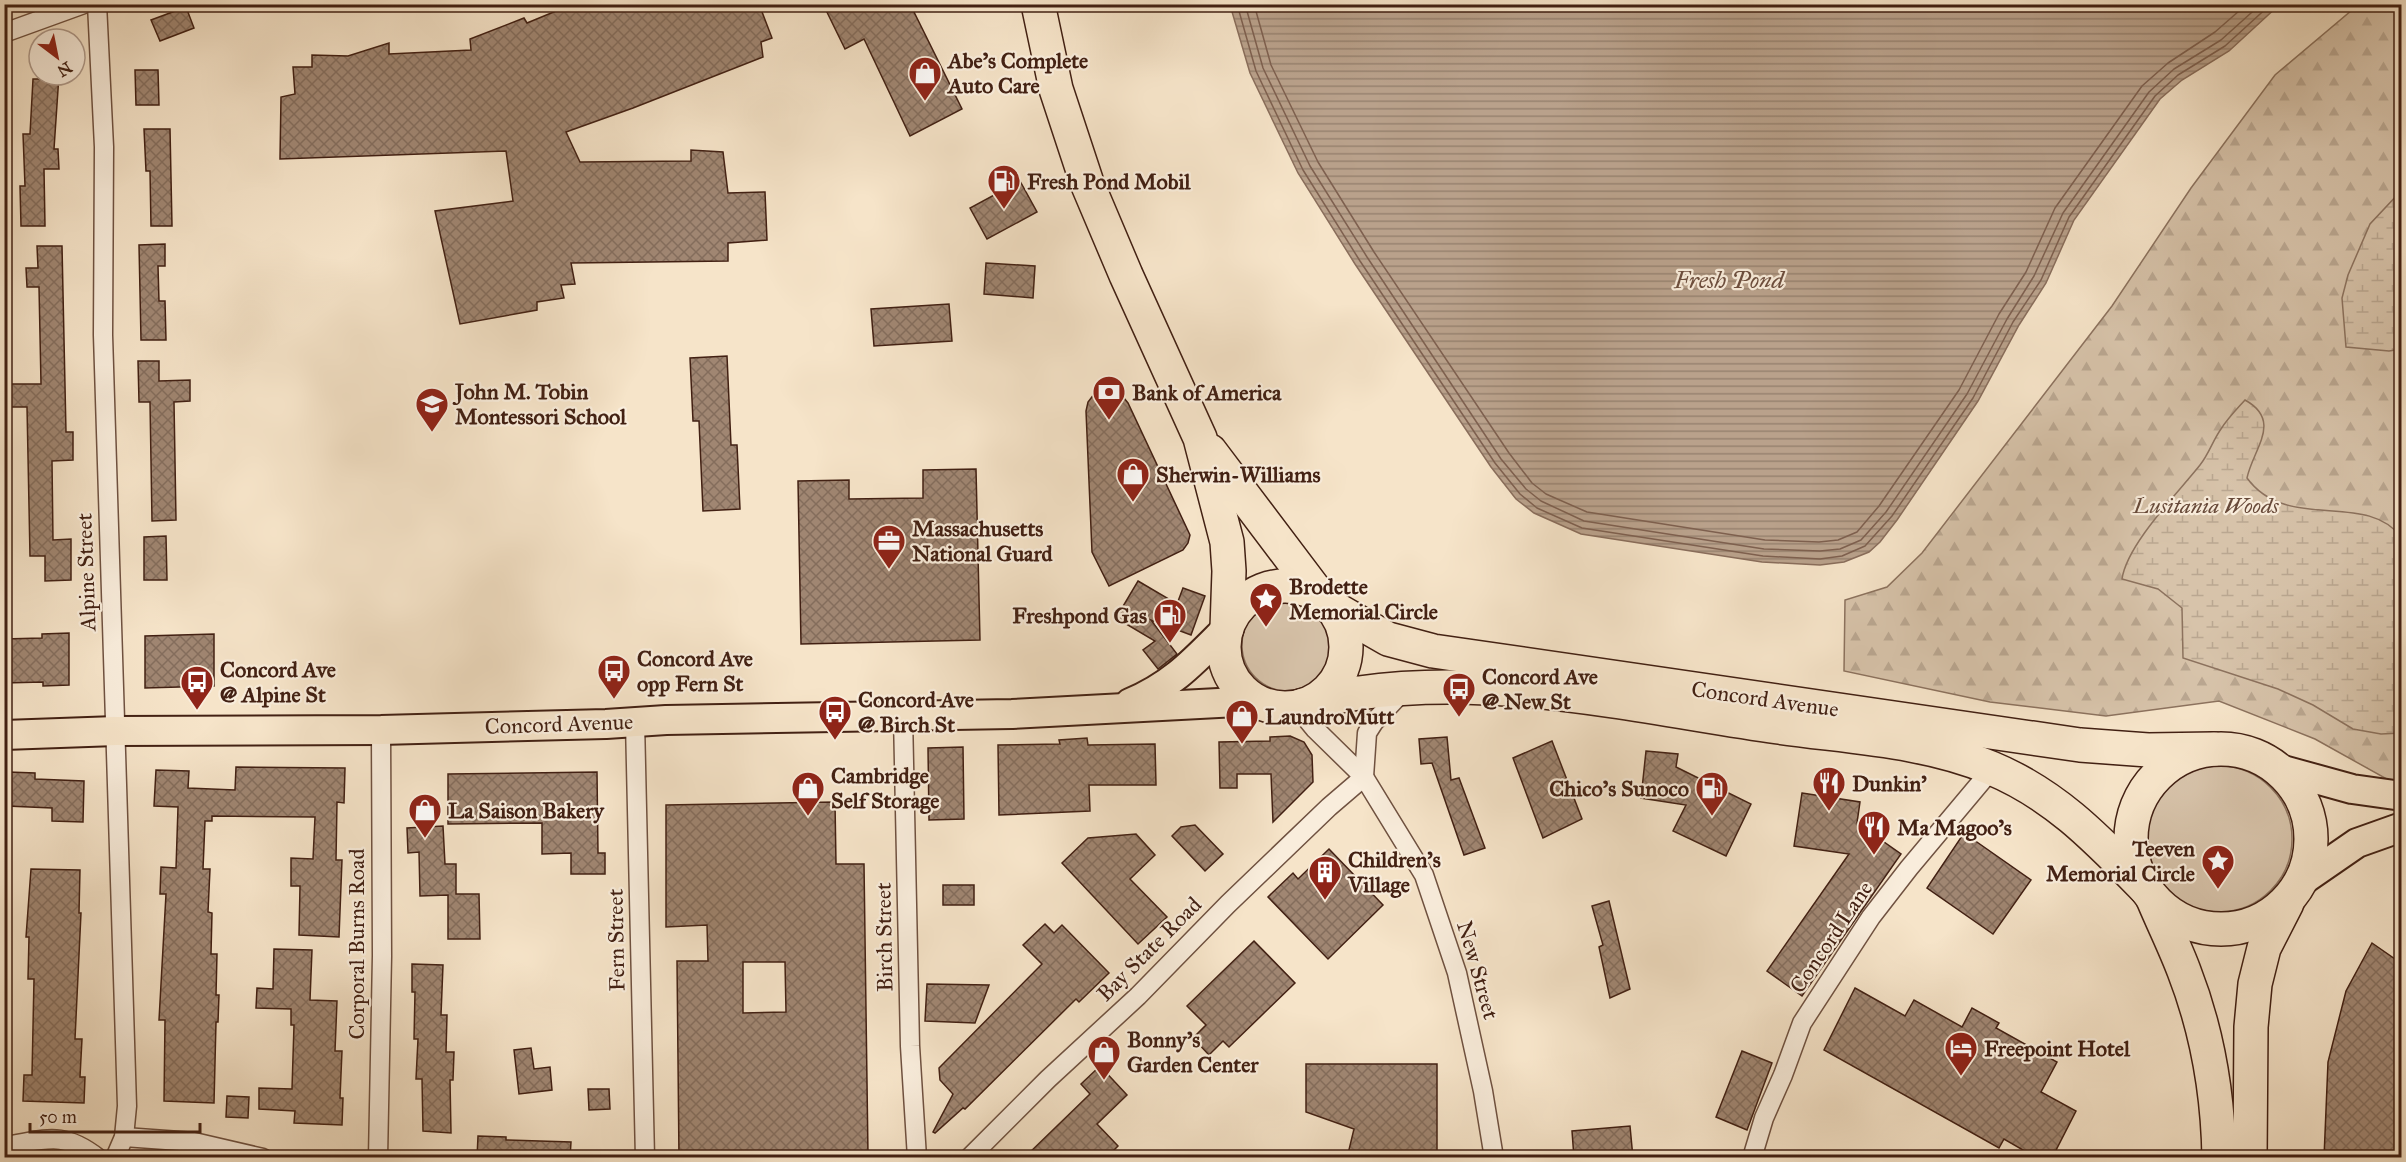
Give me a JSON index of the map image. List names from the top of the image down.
{
  "streets": {
    "highway": ["Concord Avenue"],
    "street": [
      "Alpine Street",
      "Birch Street",
      "Concord Lane",
      "Fern Street",
      "Corporal Burns Road",
      "Bay State Road",
      "New Street"
    ]
  },
  "crossings": [
    ["Alpine Street", "Concord Avenue"],
    ["Concord Avenue", "Birch Street"],
    ["Concord Avenue", "Concord Lane"],
    ["Concord Avenue", "Fern Street"],
    ["Concord Avenue", "Corporal Burns Road"],
    ["Concord Avenue", "New Street"],
    ["Bay State Road", "New Street"]
  ],
  "water": ["Fresh Pond"],
  "parks": ["Lusitania Woods"],
  "places": {
    "shop": [
      "Abe's Complete Auto Care",
      "Sherwin-Williams",
      "LaundroMutt",
      "Cambridge Self Storage",
      "La Saison Bakery",
      "Bonny's Garden Center"
    ],
    "fuel station": ["Fresh Pond Mobil", "Freshpond Gas", "Chico's Sunoco"],
    "bank": ["Bank of America"],
    "school or university": ["John M. Tobin Montessori School"],
    "office": ["Massachusetts National Guard"],
    "place": ["Brodette Memorial Circle", "Teeven Memorial Circle"],
    "bus stop": [
      "Concord Ave opp Fern St",
      "Concord Ave @ Alpine St",
      "Concord Ave @ New St",
      "Concord Ave @ Birch St"
    ],
    "restaurant": ["Dunkin'", "Ma Magoo's"],
    "building": ["Children's Village"],
    "hotel": ["Freepoint Hotel"]
  },
  "scale_bar": "50 m",
  "north": "bottom right"
}
